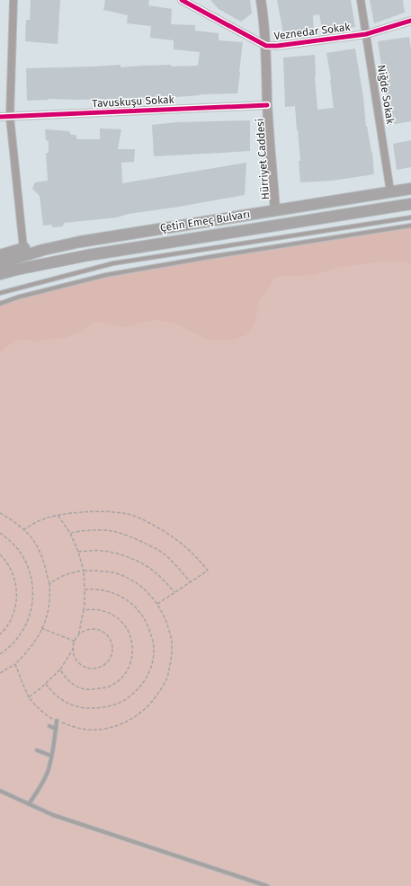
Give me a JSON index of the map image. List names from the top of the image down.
{
  "streets": {
    "main road": ["Çetin Emeç Bulvarı"],
    "street": [
      "Veznedar Sokak",
      "Niğde Sokak",
      "Tavuskuşu Sokak",
      "Hürriyet Caddesi"
    ]
  },
  "crossings": [
    ["Veznedar Sokak", "Niğde Sokak"],
    ["Veznedar Sokak", "Hürriyet Caddesi"],
    ["Niğde Sokak", "Çetin Emeç Bulvarı"],
    ["Tavuskuşu Sokak", "Hürriyet Caddesi"],
    ["Hürriyet Caddesi", "Çetin Emeç Bulvarı"]
  ]
}
